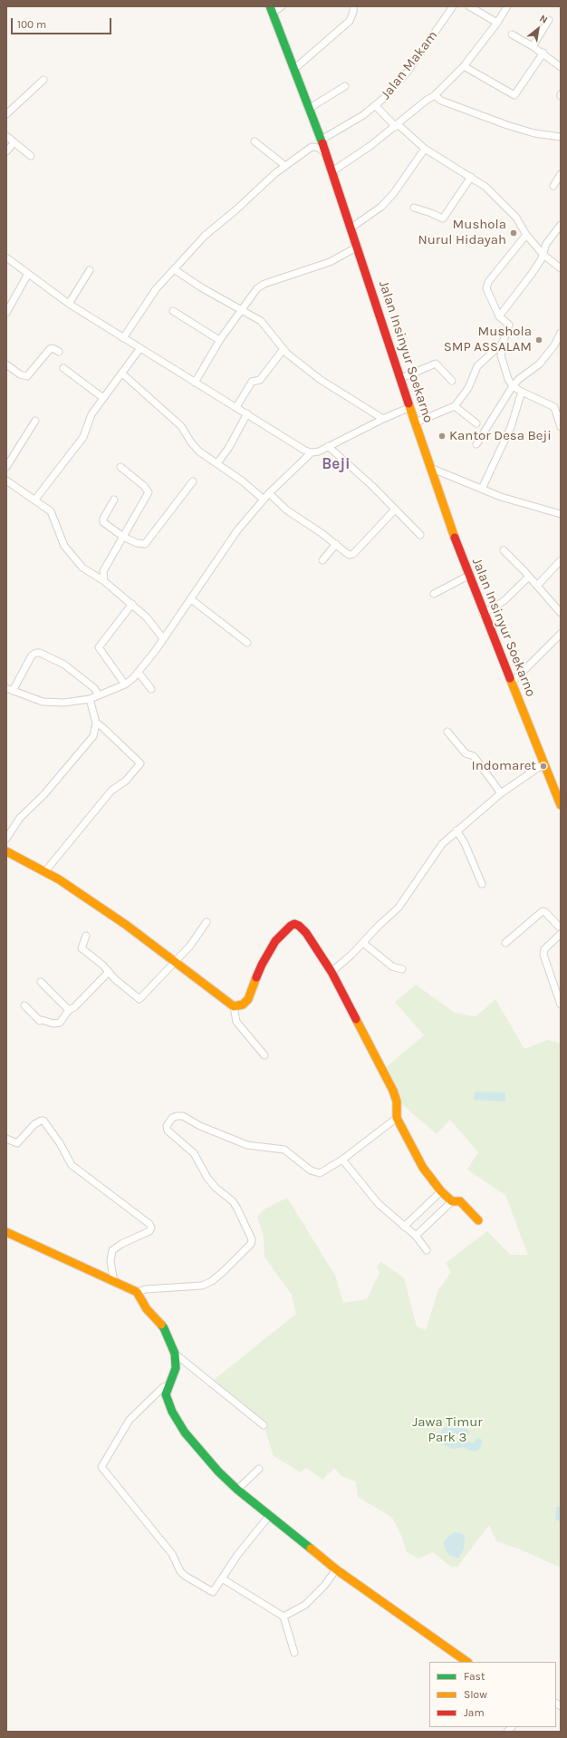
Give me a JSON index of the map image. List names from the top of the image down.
{
  "streets": {
    "street": ["Jalan Makam", "Jalan Insinyur Soekarno"]
  },
  "crossings": [
    ["Jalan Makam", "Jalan Insinyur Soekarno"]
  ],
  "districts": ["Beji"],
  "parks": ["Jawa Timur Park 3"],
  "places": [
    "Mushola Nurul Hidayah",
    "Mushola SMP ASSALAM",
    "Kantor Desa Beji",
    "Indomaret"
  ],
  "legend": ["Fast", "Slow", "Jam"],
  "scale_bar": "100 m",
  "north": "top right"
}
